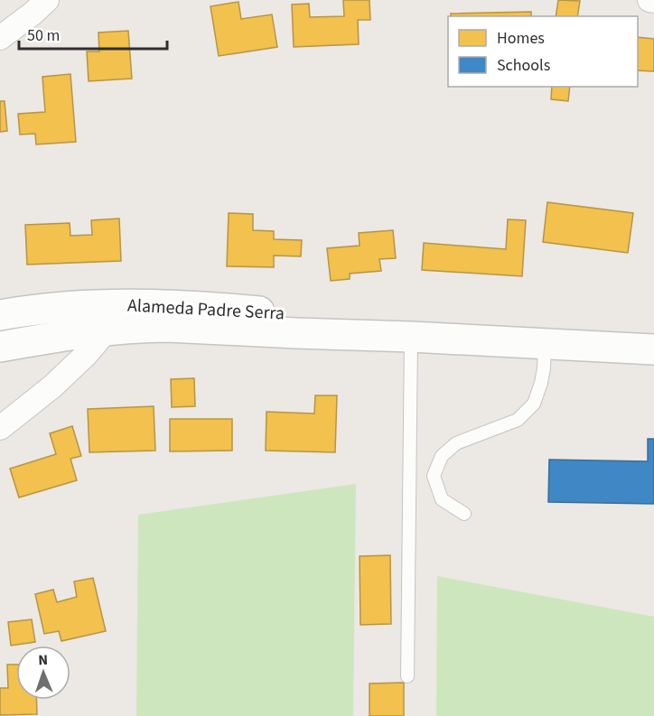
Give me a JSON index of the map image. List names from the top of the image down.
{
  "streets": {
    "street": ["Alameda Padre Serra"]
  },
  "legend": ["Homes", "Schools"],
  "scale_bar": "50 m",
  "north": "top"
}
